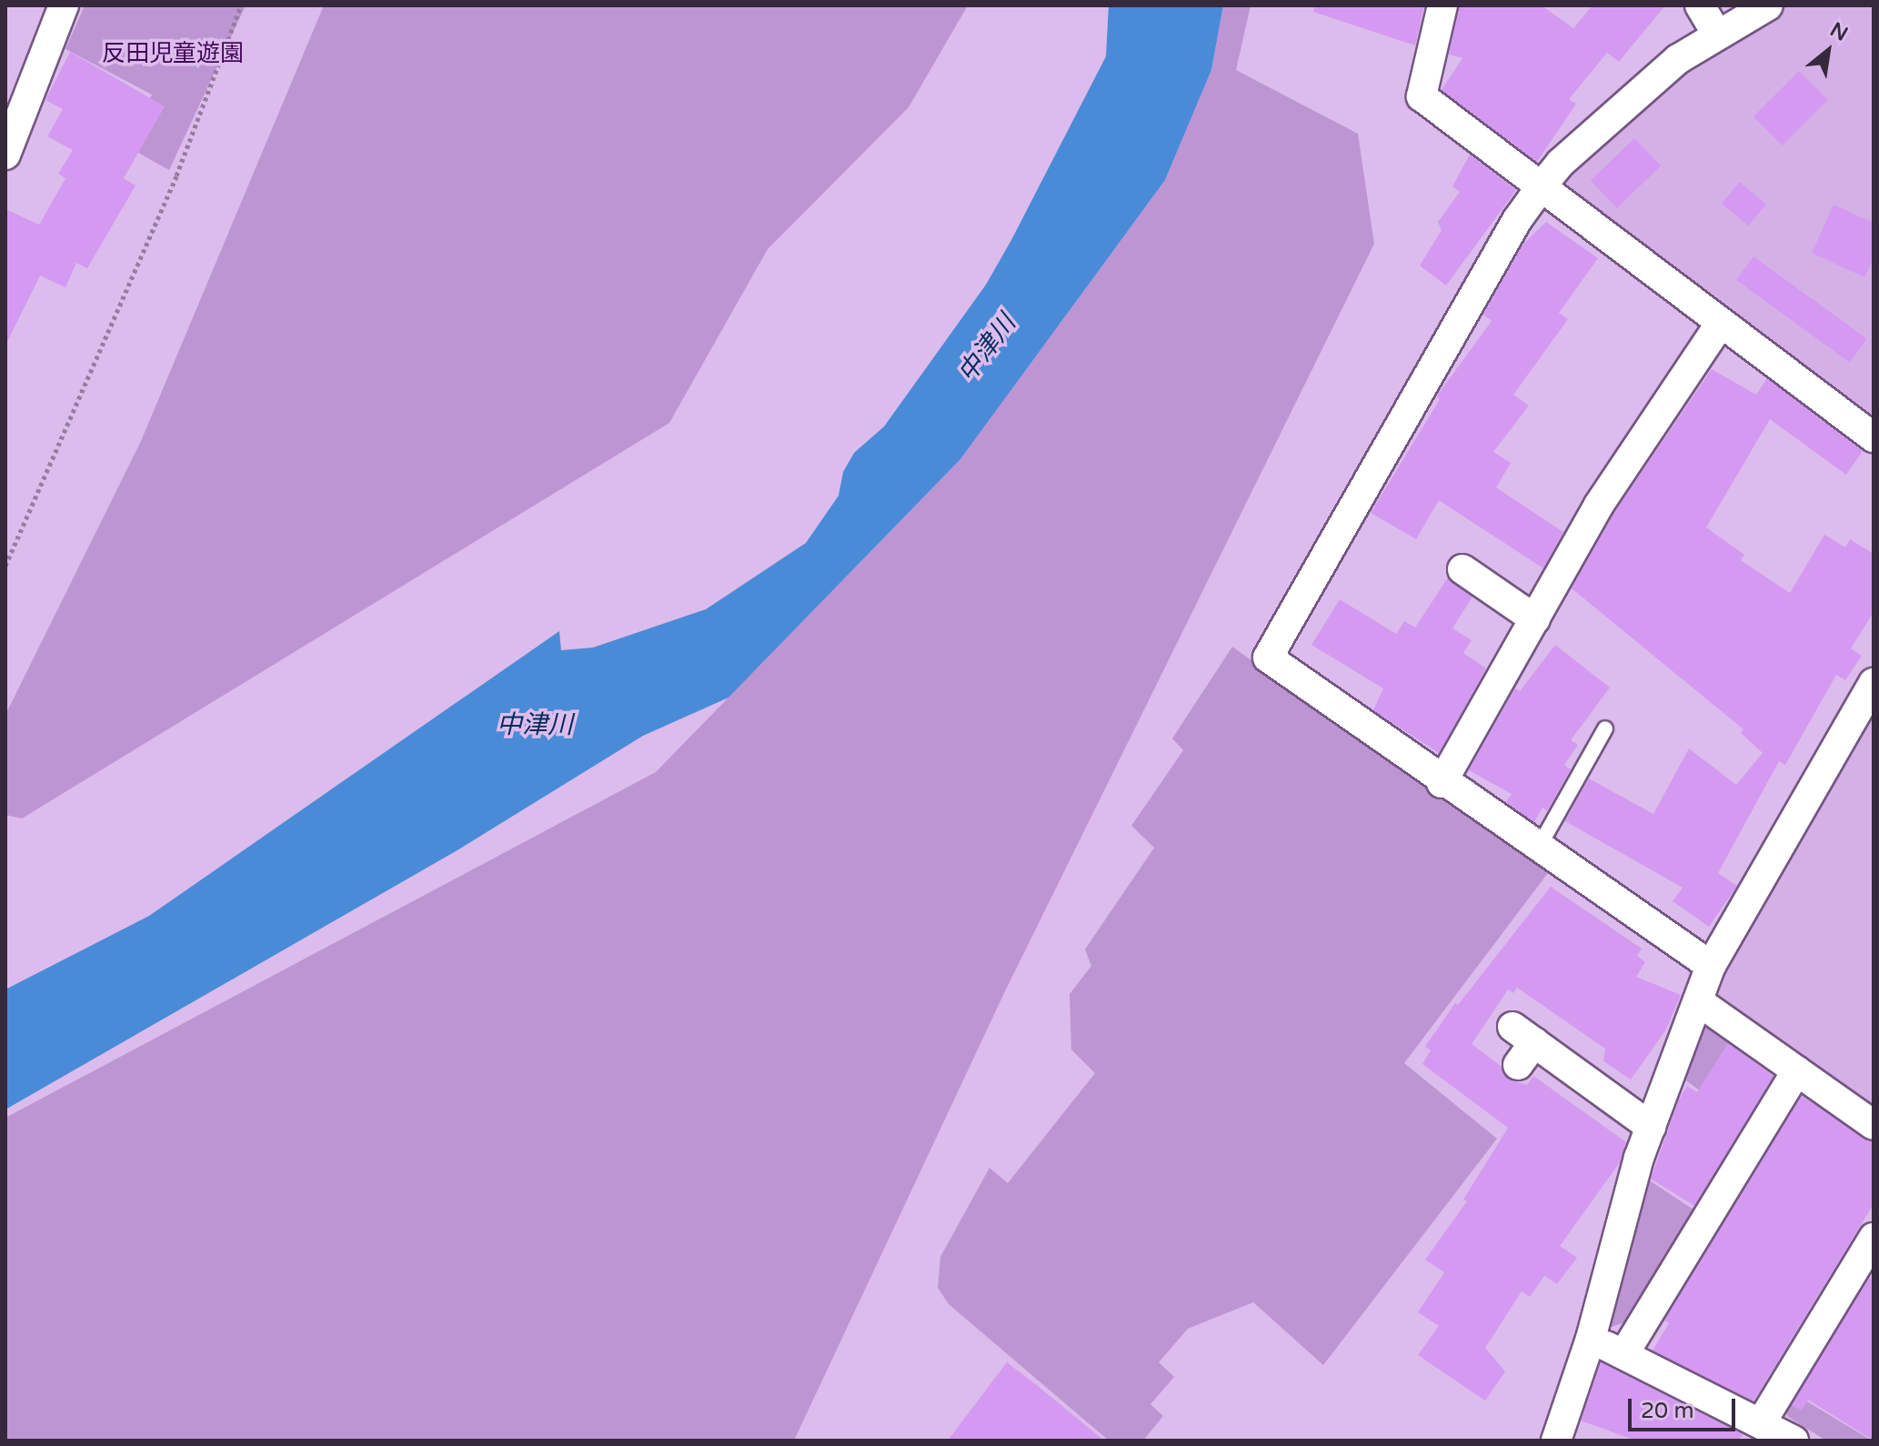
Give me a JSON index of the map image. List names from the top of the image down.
{
  "water": ["中津川"],
  "parks": ["反田児童遊園"],
  "scale_bar": "20 m",
  "north": "top right"
}
